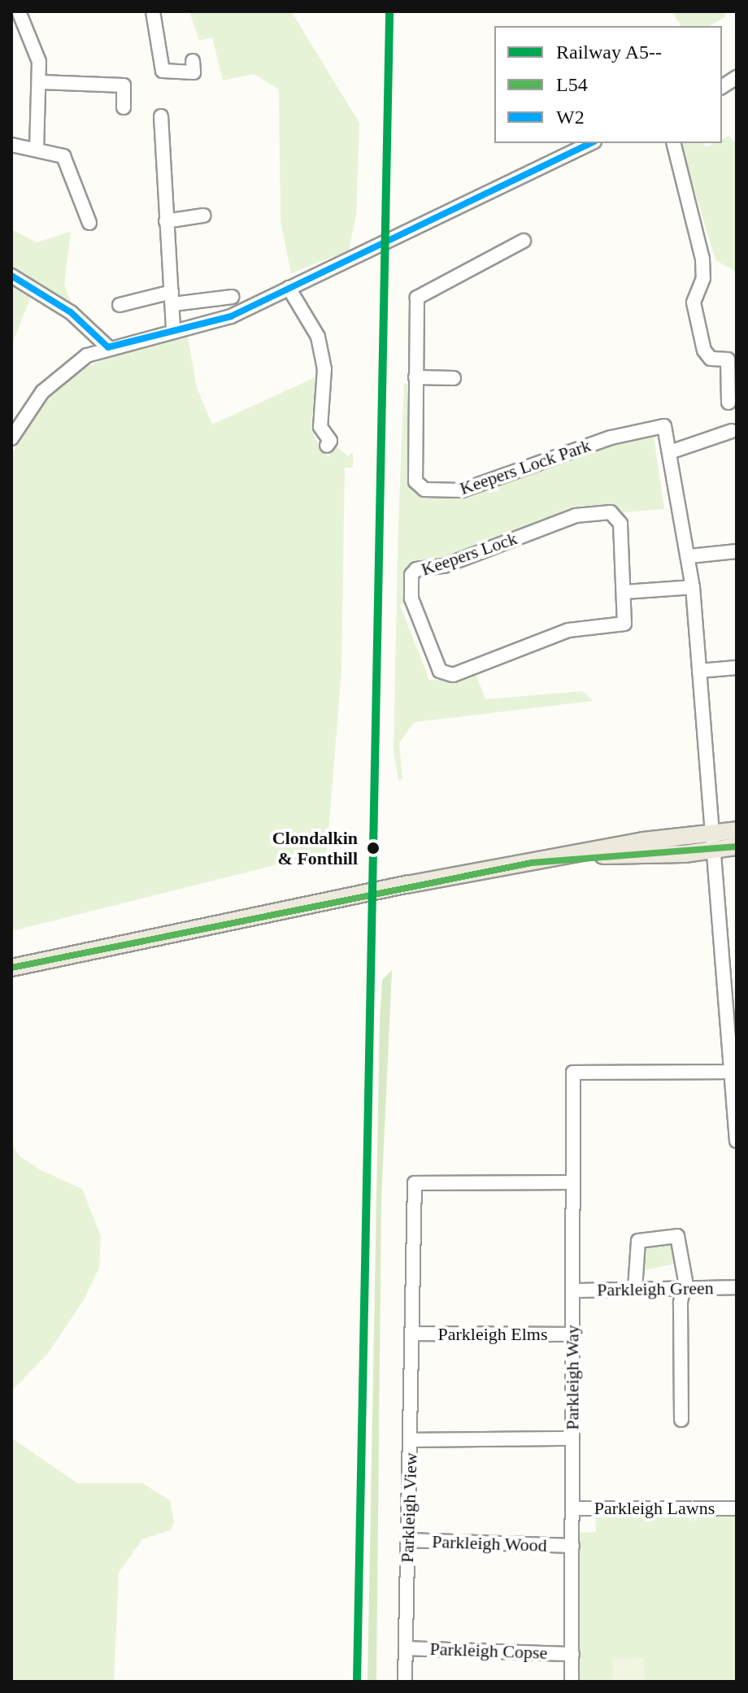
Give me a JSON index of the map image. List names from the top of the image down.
{
  "streets": {
    "street": [
      "Keepers Lock Park",
      "Keepers Lock",
      "Parkleigh Green",
      "Parkleigh Elms",
      "Parkleigh Way",
      "Parkleigh View",
      "Parkleigh Lawns",
      "Parkleigh Wood",
      "Parkleigh Copse"
    ]
  },
  "crossings": [
    ["Parkleigh Green", "Parkleigh Way"],
    ["Parkleigh Elms", "Parkleigh Way"],
    ["Parkleigh Elms", "Parkleigh View"],
    ["Parkleigh Way", "Parkleigh View"],
    ["Parkleigh Way", "Parkleigh Lawns"],
    ["Parkleigh Way", "Parkleigh Wood"],
    ["Parkleigh Way", "Parkleigh Copse"],
    ["Parkleigh View", "Parkleigh Wood"],
    ["Parkleigh View", "Parkleigh Copse"]
  ],
  "places": ["Clondalkin & Fonthill"],
  "lines": ["rail line A5--", "transit line W2", "transit line L54"],
  "legend": ["Railway A5--", "L54", "W2"]
}
